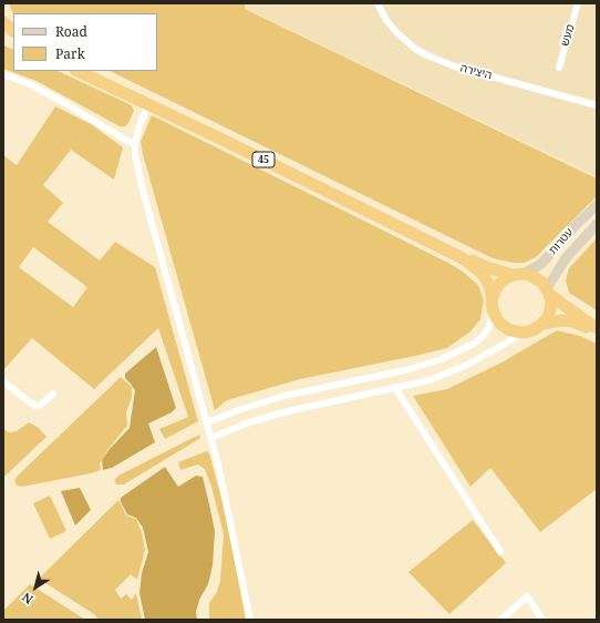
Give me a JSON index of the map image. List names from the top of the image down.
{
  "streets": {
    "highway": ["45"],
    "street": ["מעש", "היצירה", "עטרות"]
  },
  "crossings": [
    ["45", "עטרות"]
  ],
  "legend": ["Road", "Park"],
  "north": "bottom left"
}
